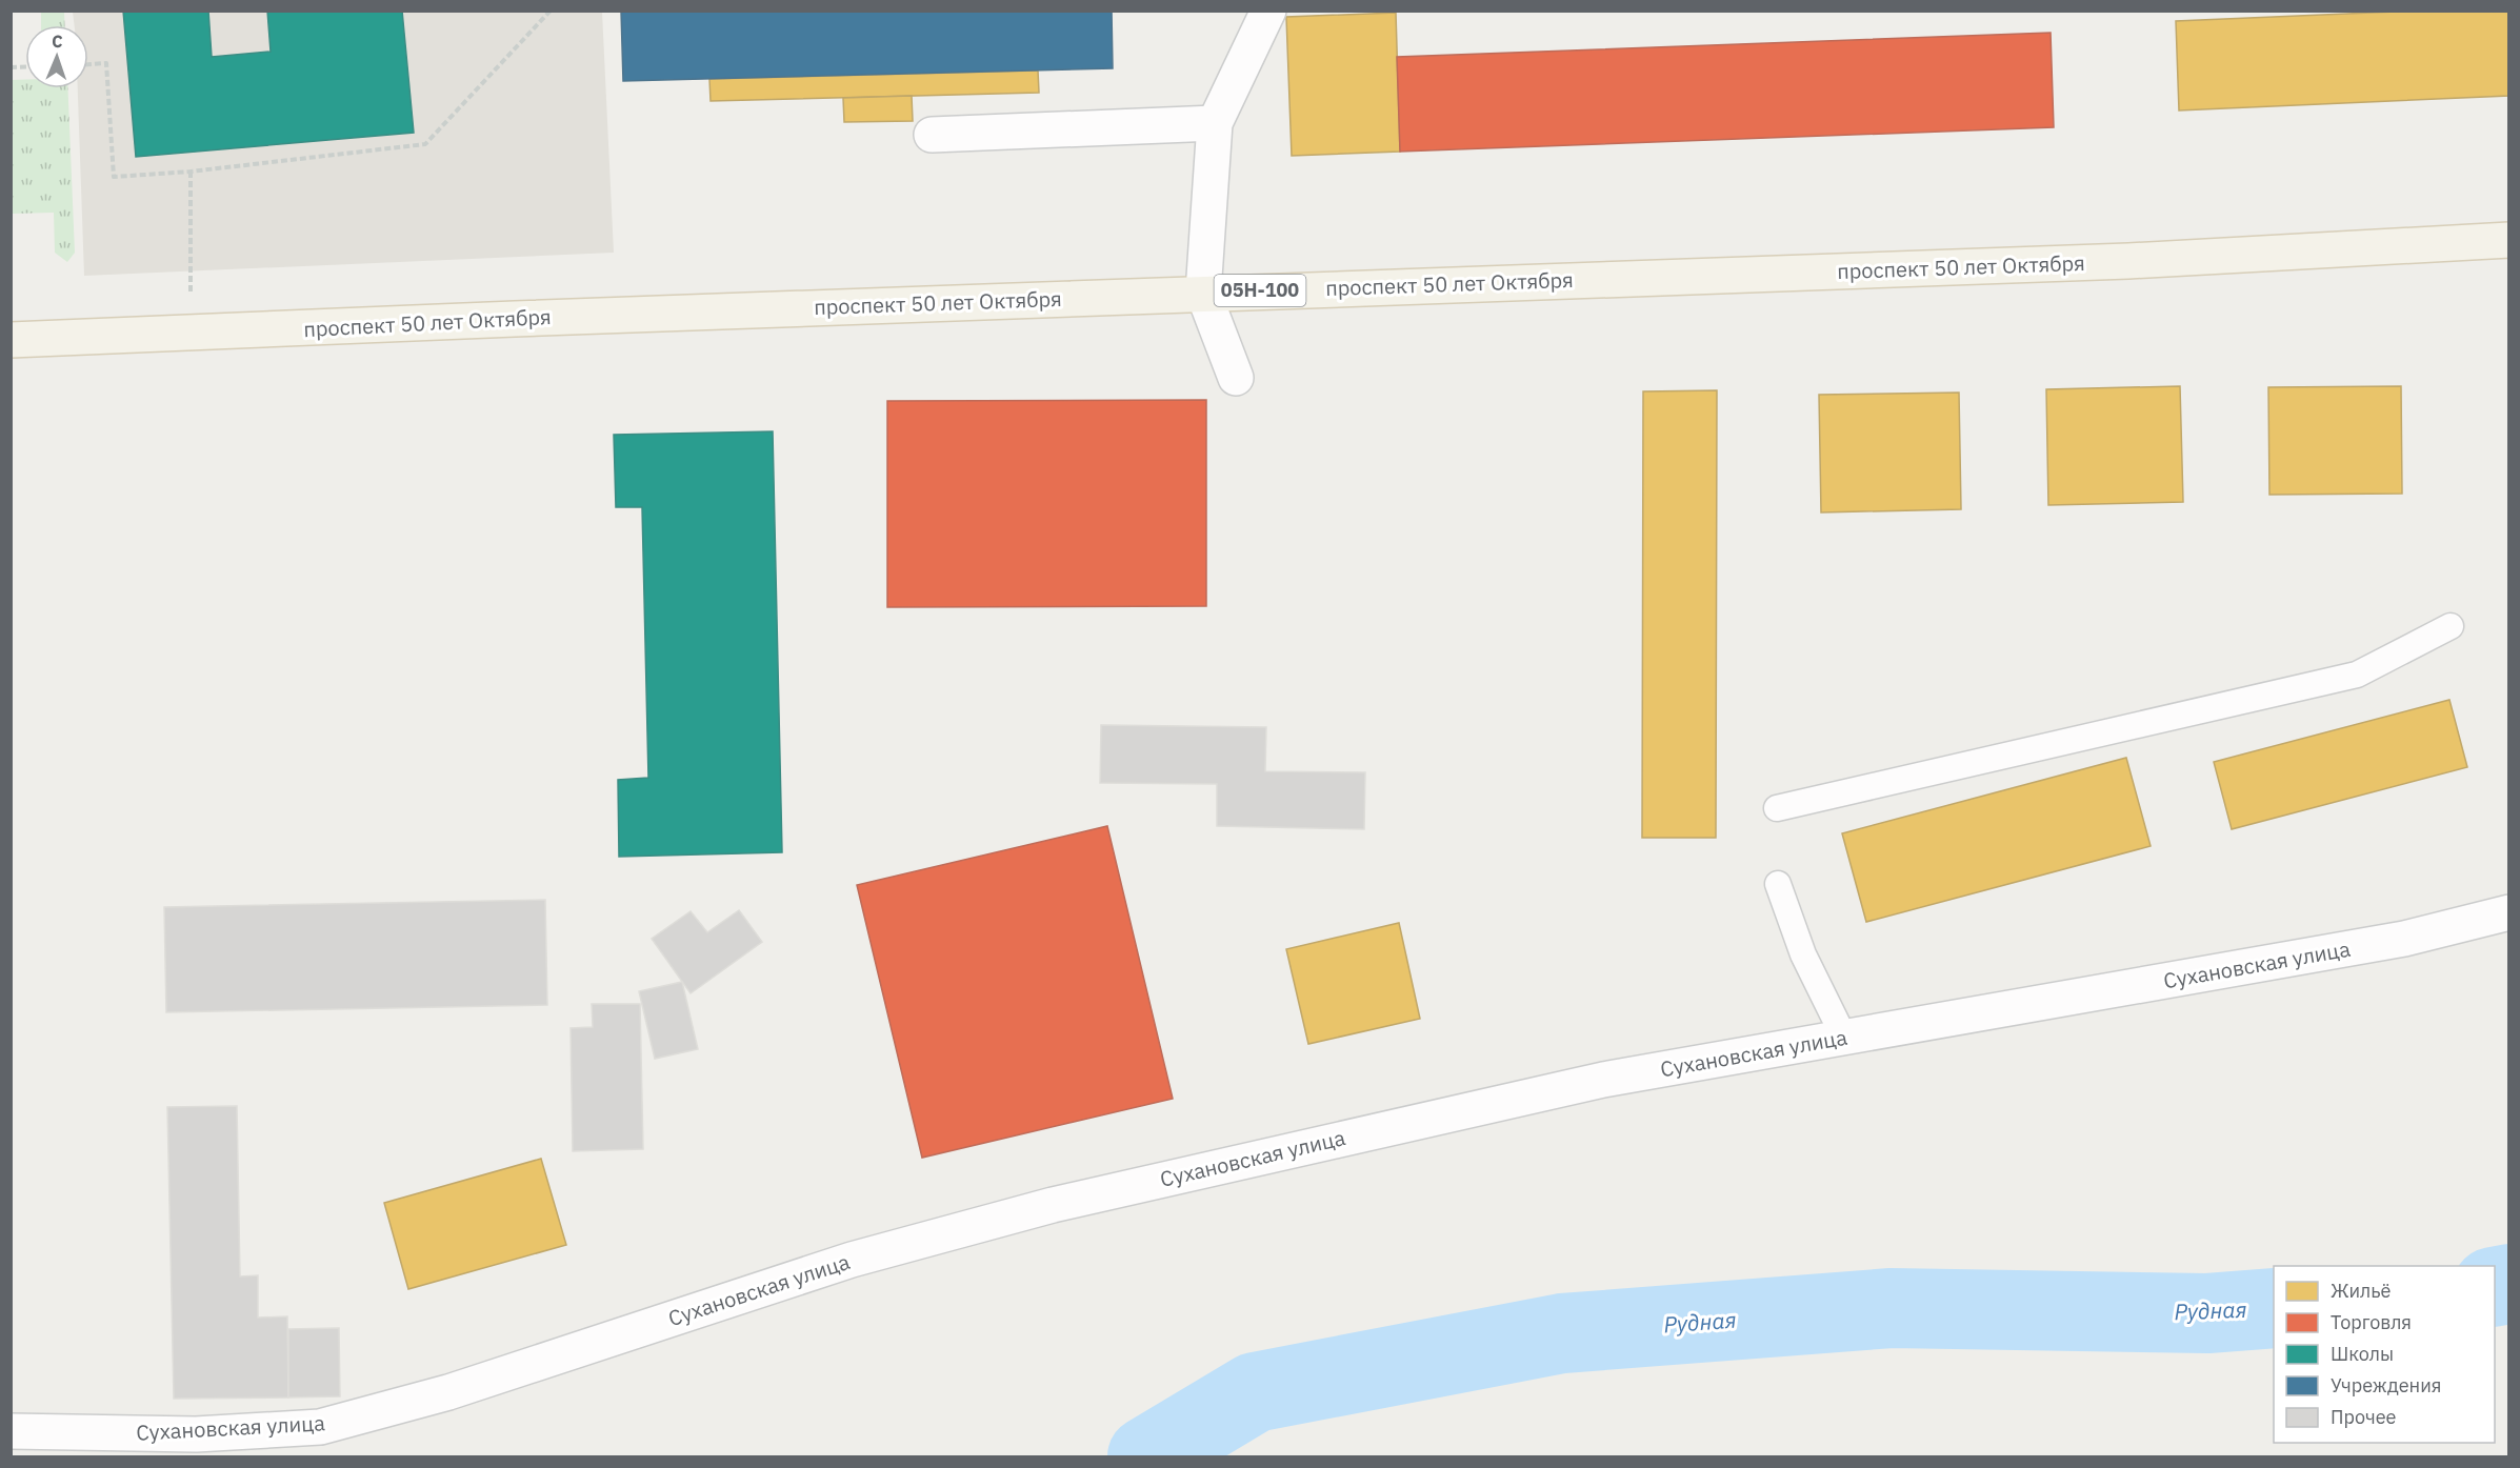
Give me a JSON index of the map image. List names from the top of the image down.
{
  "streets": {
    "main road": ["проспект 50 лет Октября", "05Н-100"],
    "street": ["Сухановская улица"]
  },
  "water": ["Рудная"],
  "legend": [
    "Жильё",
    "Торговля",
    "Школы",
    "Учреждения",
    "Прочее"
  ],
  "north": "top"
}
